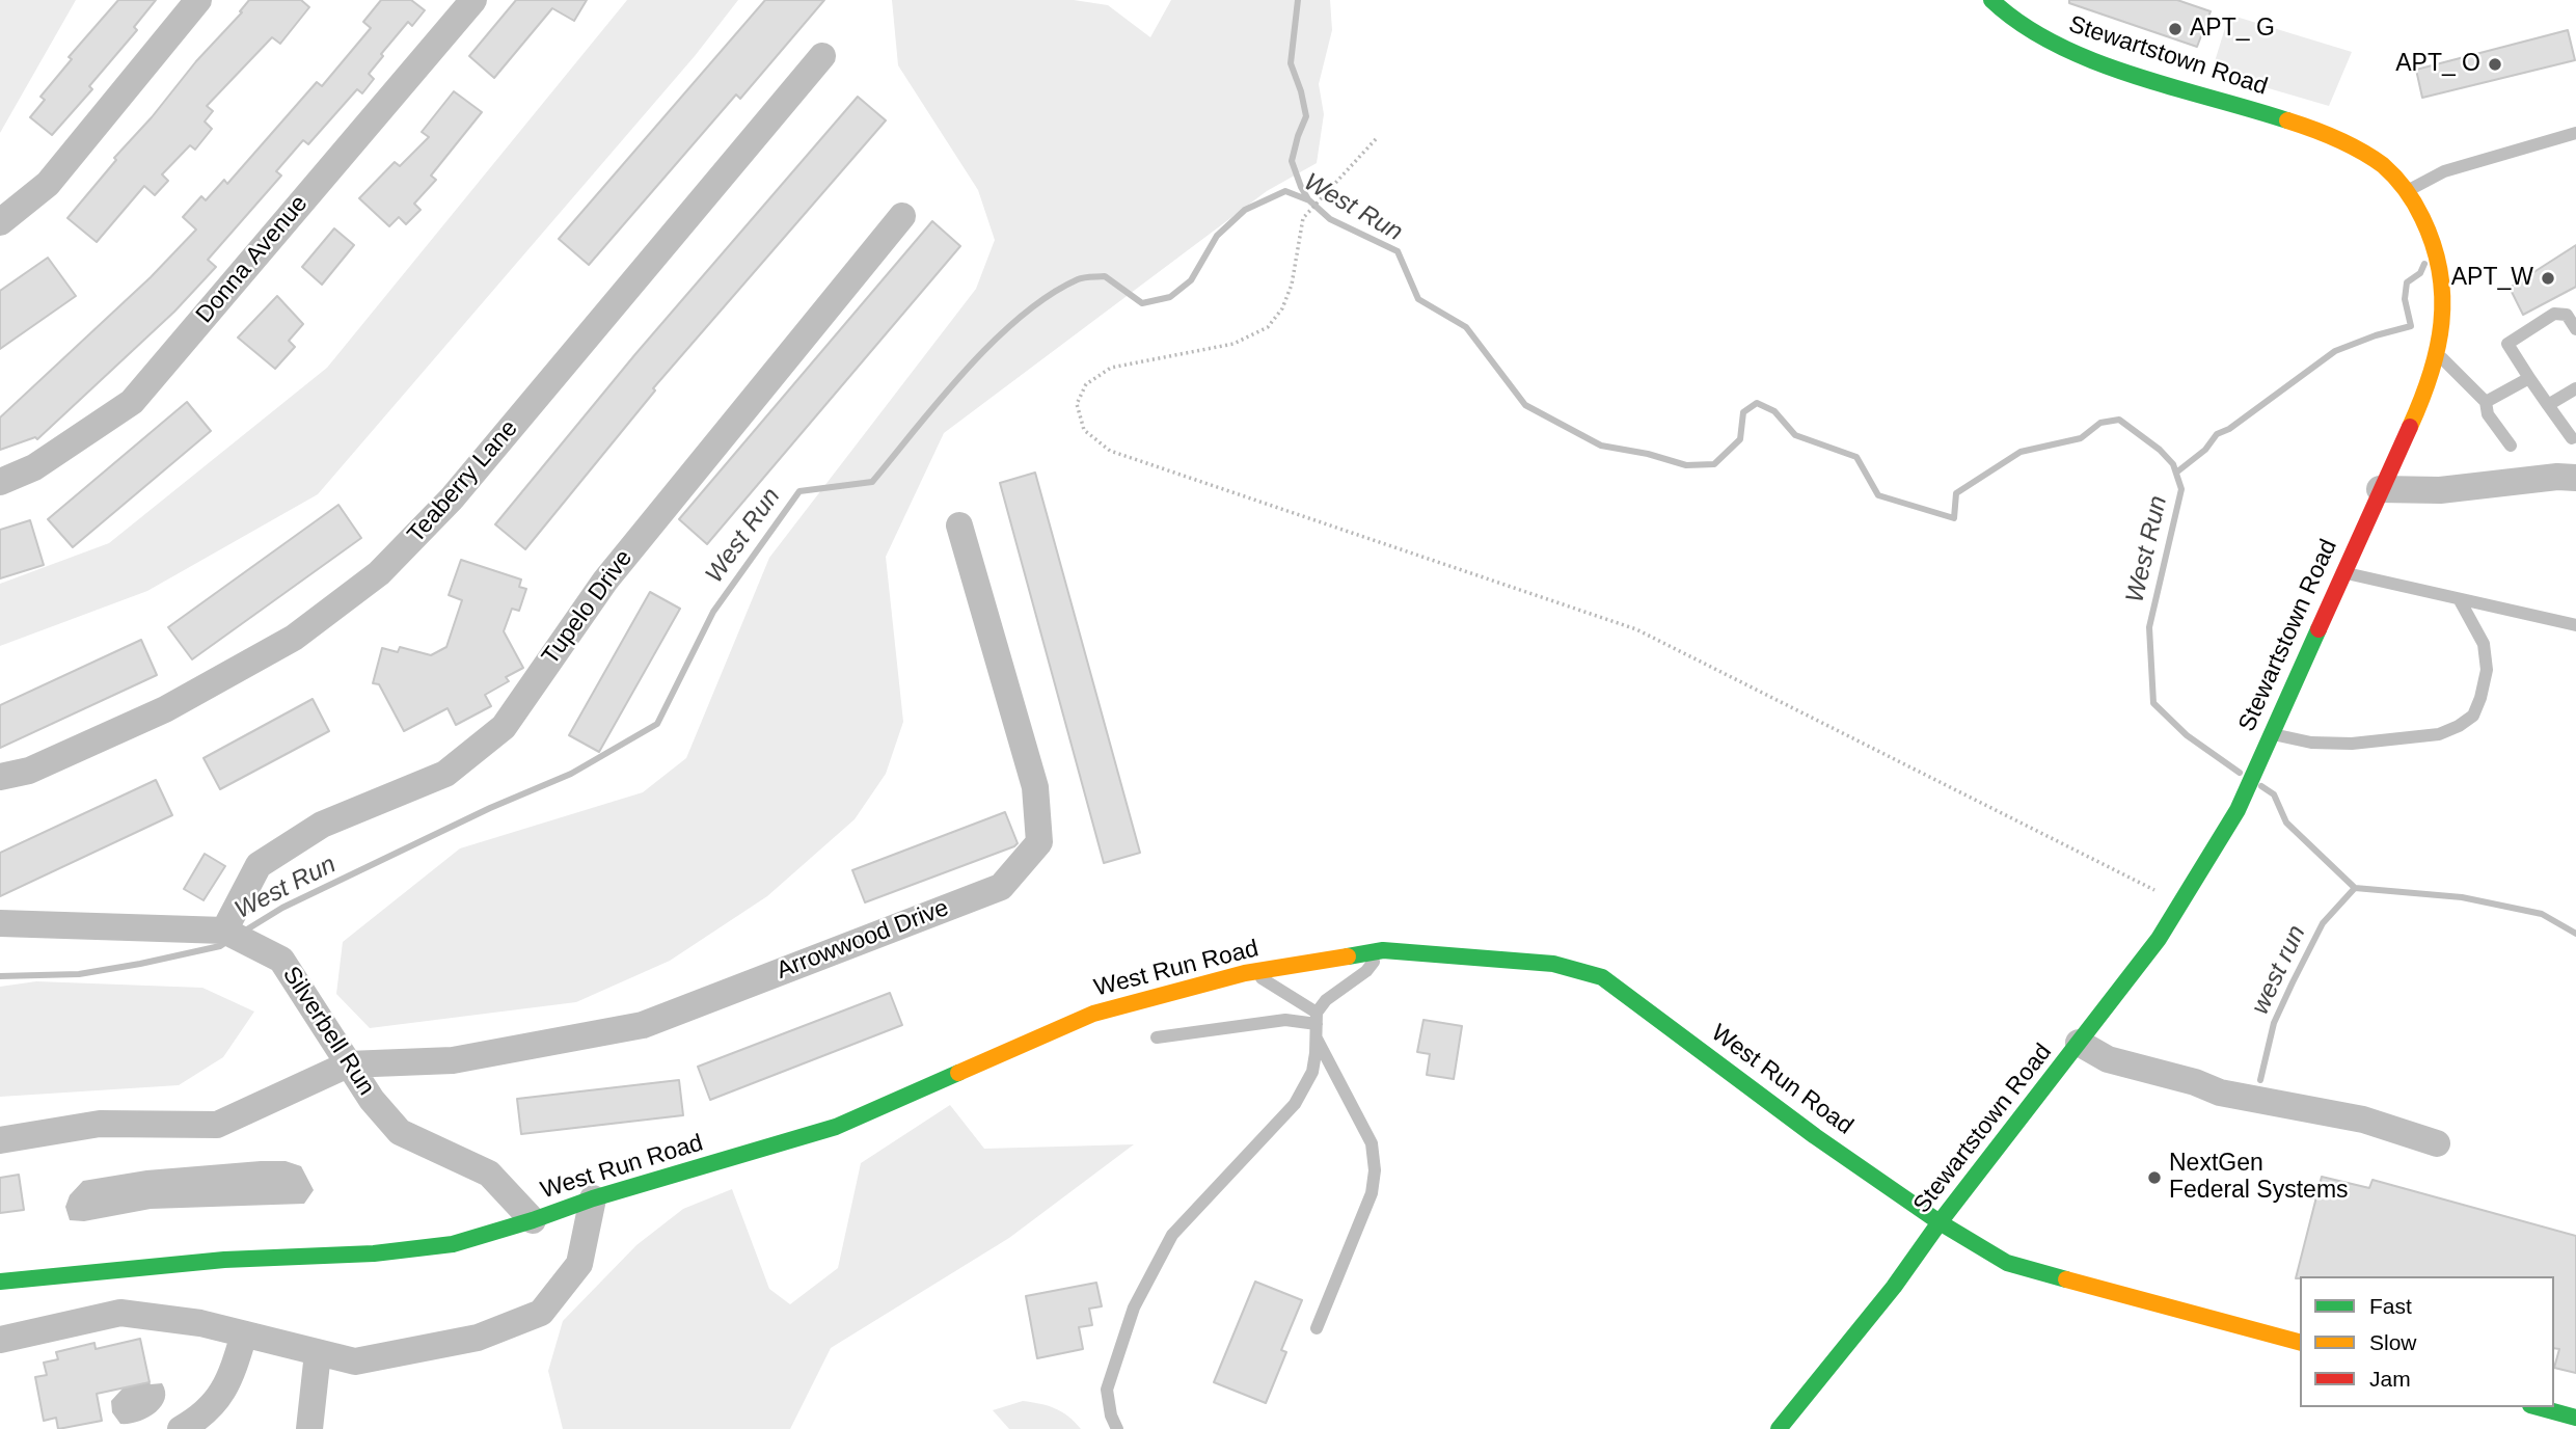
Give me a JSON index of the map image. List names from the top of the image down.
{
  "streets": {
    "street": [
      "Stewartstown Road",
      "Donna Avenue",
      "Teaberry Lane",
      "Tupelo Drive",
      "Arrowwood Drive",
      "West Run Road",
      "Silverbell Run"
    ]
  },
  "crossings": [
    ["Stewartstown Road", "West Run Road"],
    ["Tupelo Drive", "Silverbell Run"],
    ["Arrowwood Drive", "Silverbell Run"],
    ["West Run Road", "Silverbell Run"]
  ],
  "water": ["West Run", "west run"],
  "places": [
    "APT_ G",
    "APT_ O",
    "APT_W",
    "NextGen Federal Systems"
  ],
  "legend": ["Fast", "Slow", "Jam"]
}
